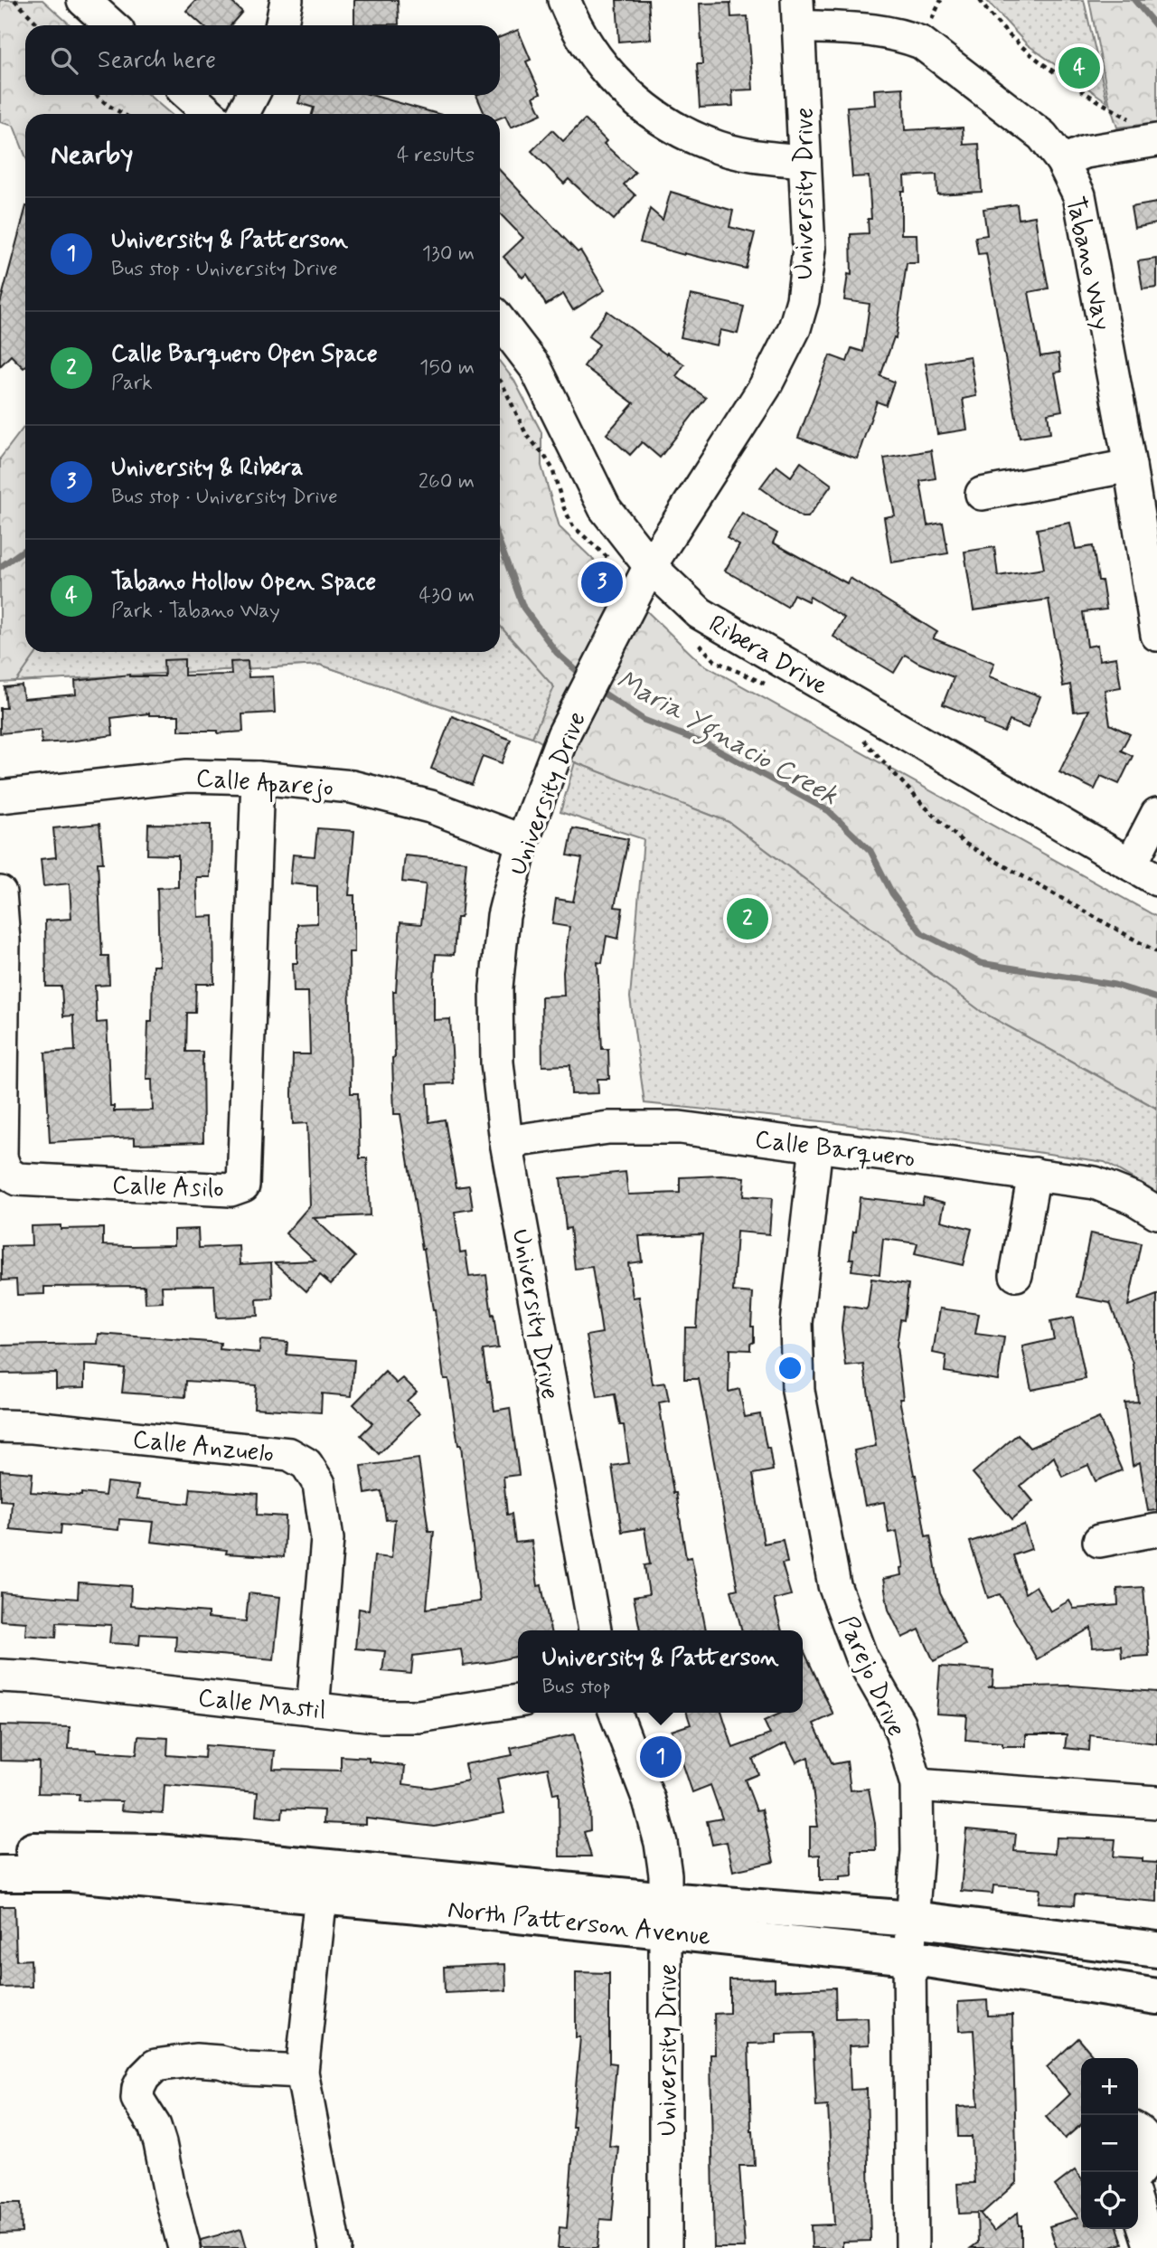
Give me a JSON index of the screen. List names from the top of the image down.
{
  "streets": {
    "main road": ["North Patterson Avenue"],
    "street": [
      "University Drive",
      "Tabano Way",
      "Ribera Drive",
      "Calle Aparejo",
      "Calle Barquero",
      "Calle Asilo",
      "Calle Anzuelo",
      "Parejo Drive",
      "Calle Mastil"
    ]
  },
  "crossings": [
    ["University Drive", "Tabano Way"],
    ["University Drive", "Ribera Drive"],
    ["University Drive", "Calle Aparejo"],
    ["University Drive", "Calle Barquero"],
    ["University Drive", "North Patterson Avenue"],
    ["Calle Aparejo", "Calle Asilo"],
    ["Calle Barquero", "Parejo Drive"],
    ["Calle Anzuelo", "Calle Mastil"],
    ["Parejo Drive", "North Patterson Avenue"]
  ],
  "water": ["Maria Ygnacio Creek"],
  "page": {
    "search": "Search here",
    "pins": [
      "4",
      "3",
      "2",
      "1"
    ],
    "heading": ["Nearby", "4 results"],
    "list": [
      {
        "mark": "1",
        "name": "University & Patterson",
        "note": "Bus stop · University Drive",
        "value": "130 m"
      },
      {
        "mark": "2",
        "name": "Calle Barquero Open Space",
        "note": "Park",
        "value": "150 m"
      },
      {
        "mark": "3",
        "name": "University & Ribera",
        "note": "Bus stop · University Drive",
        "value": "260 m"
      },
      {
        "mark": "4",
        "name": "Tabano Hollow Open Space",
        "note": "Park · Tabano Way",
        "value": "430 m"
      }
    ],
    "popup": ["University & Patterson", "Bus stop"],
    "map_buttons": ["+", "−"]
  }
}
